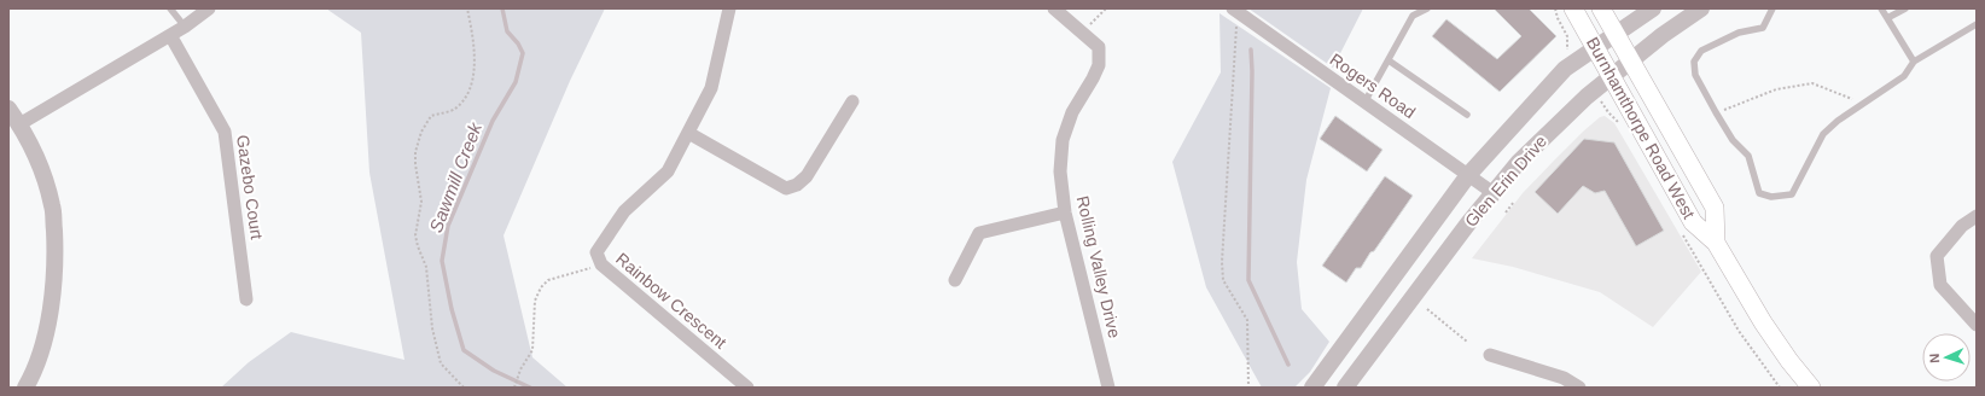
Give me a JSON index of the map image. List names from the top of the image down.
{
  "streets": {
    "main road": ["Burnhamthorpe Road West"],
    "street": [
      "Rogers Road",
      "Glen Erin Drive",
      "Gazebo Court",
      "Rolling Valley Drive",
      "Rainbow Crescent"
    ]
  },
  "crossings": [
    ["Rogers Road", "Glen Erin Drive"],
    ["Burnhamthorpe Road West", "Glen Erin Drive"]
  ],
  "water": ["Sawmill Creek"],
  "north": "left"
}
